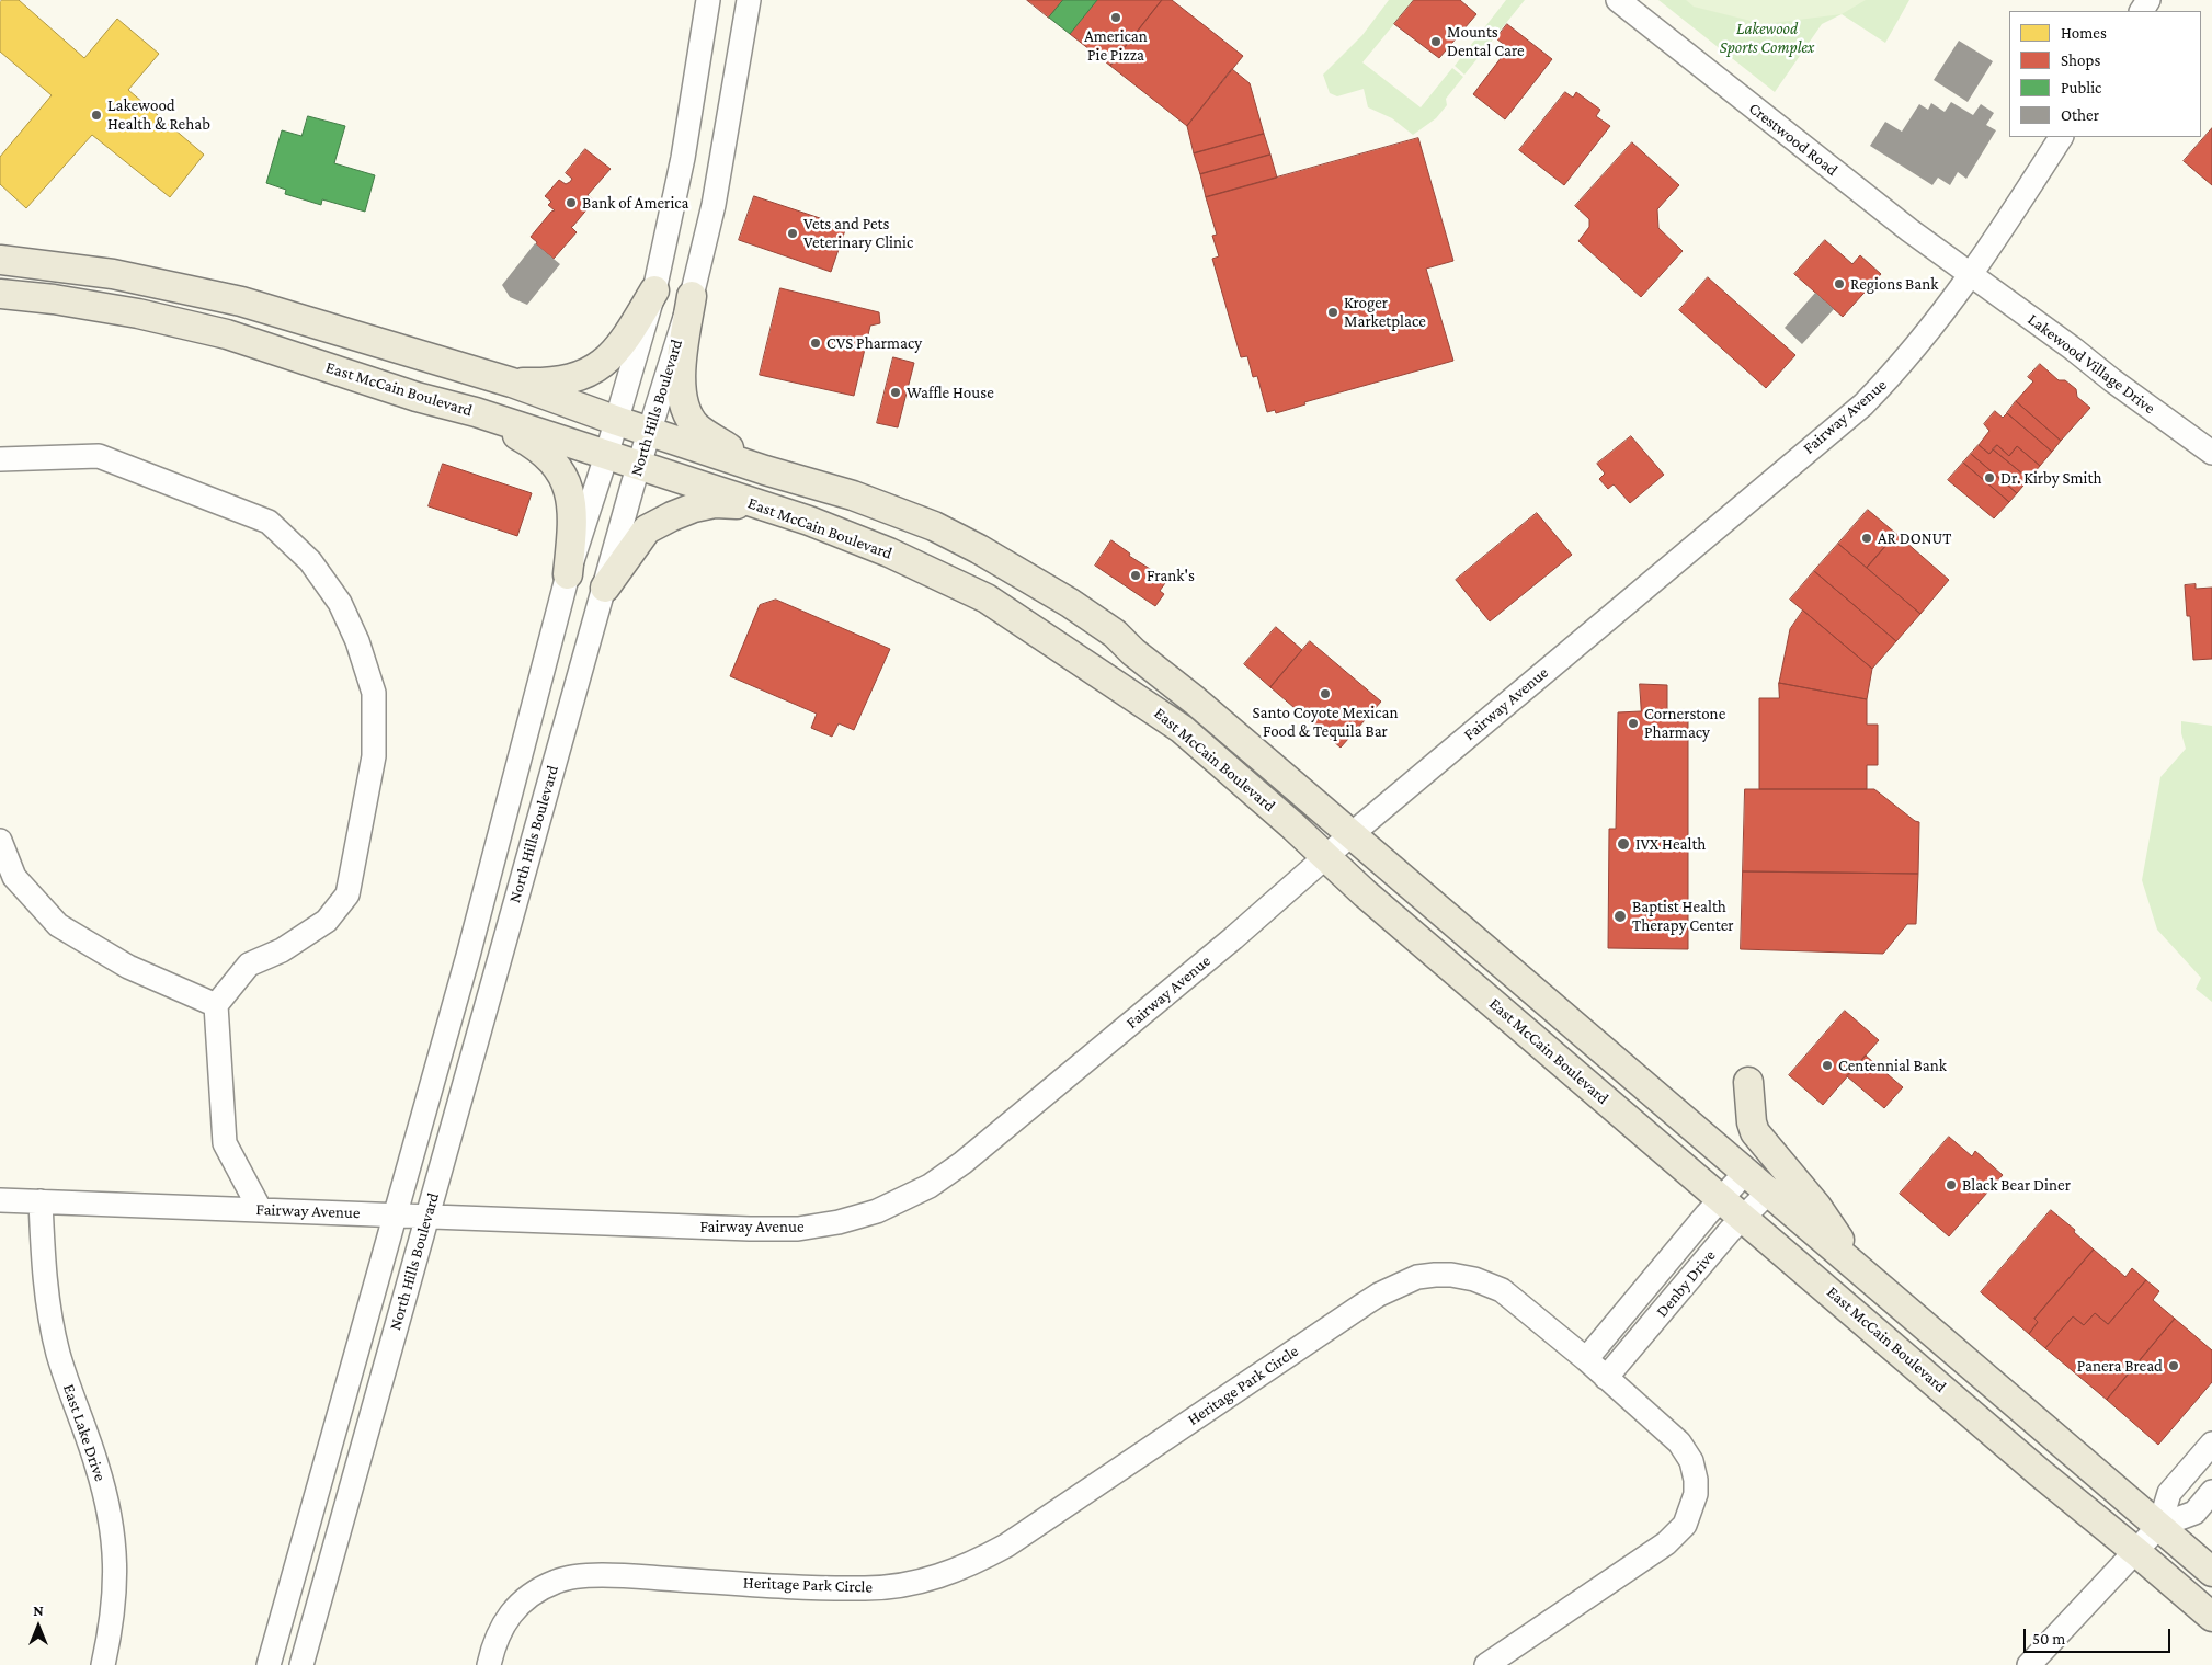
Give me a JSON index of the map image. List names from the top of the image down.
{
  "streets": {
    "main road": ["East McCain Boulevard"],
    "street": [
      "Crestwood Road",
      "Lakewood Village Drive",
      "North Hills Boulevard",
      "Fairway Avenue",
      "Denby Drive",
      "Heritage Park Circle",
      "East Lake Drive"
    ]
  },
  "crossings": [
    ["Crestwood Road", "Lakewood Village Drive"],
    ["Crestwood Road", "Fairway Avenue"],
    ["Lakewood Village Drive", "Fairway Avenue"],
    ["East McCain Boulevard", "North Hills Boulevard"],
    ["East McCain Boulevard", "Fairway Avenue"],
    ["East McCain Boulevard", "Denby Drive"],
    ["North Hills Boulevard", "Fairway Avenue"],
    ["Fairway Avenue", "East Lake Drive"],
    ["Denby Drive", "Heritage Park Circle"]
  ],
  "parks": ["Lakewood Sports Complex"],
  "places": [
    "American Pie Pizza",
    "Mounts Dental Care",
    "Lakewood Health & Rehab",
    "Bank of America",
    "Vets and Pets Veterinary Clinic",
    "Regions Bank",
    "Kroger Marketplace",
    "CVS Pharmacy",
    "Waffle House",
    "Dr. Kirby Smith",
    "AR DONUT",
    "Frank's",
    "Santo Coyote Mexican Food & Tequila Bar",
    "Cornerstone Pharmacy",
    "IVX Health",
    "Baptist Health Therapy Center",
    "Centennial Bank",
    "Black Bear Diner",
    "Panera Bread"
  ],
  "legend": [
    "Homes",
    "Shops",
    "Public",
    "Other"
  ],
  "scale_bar": "50 m",
  "north": "top"
}
